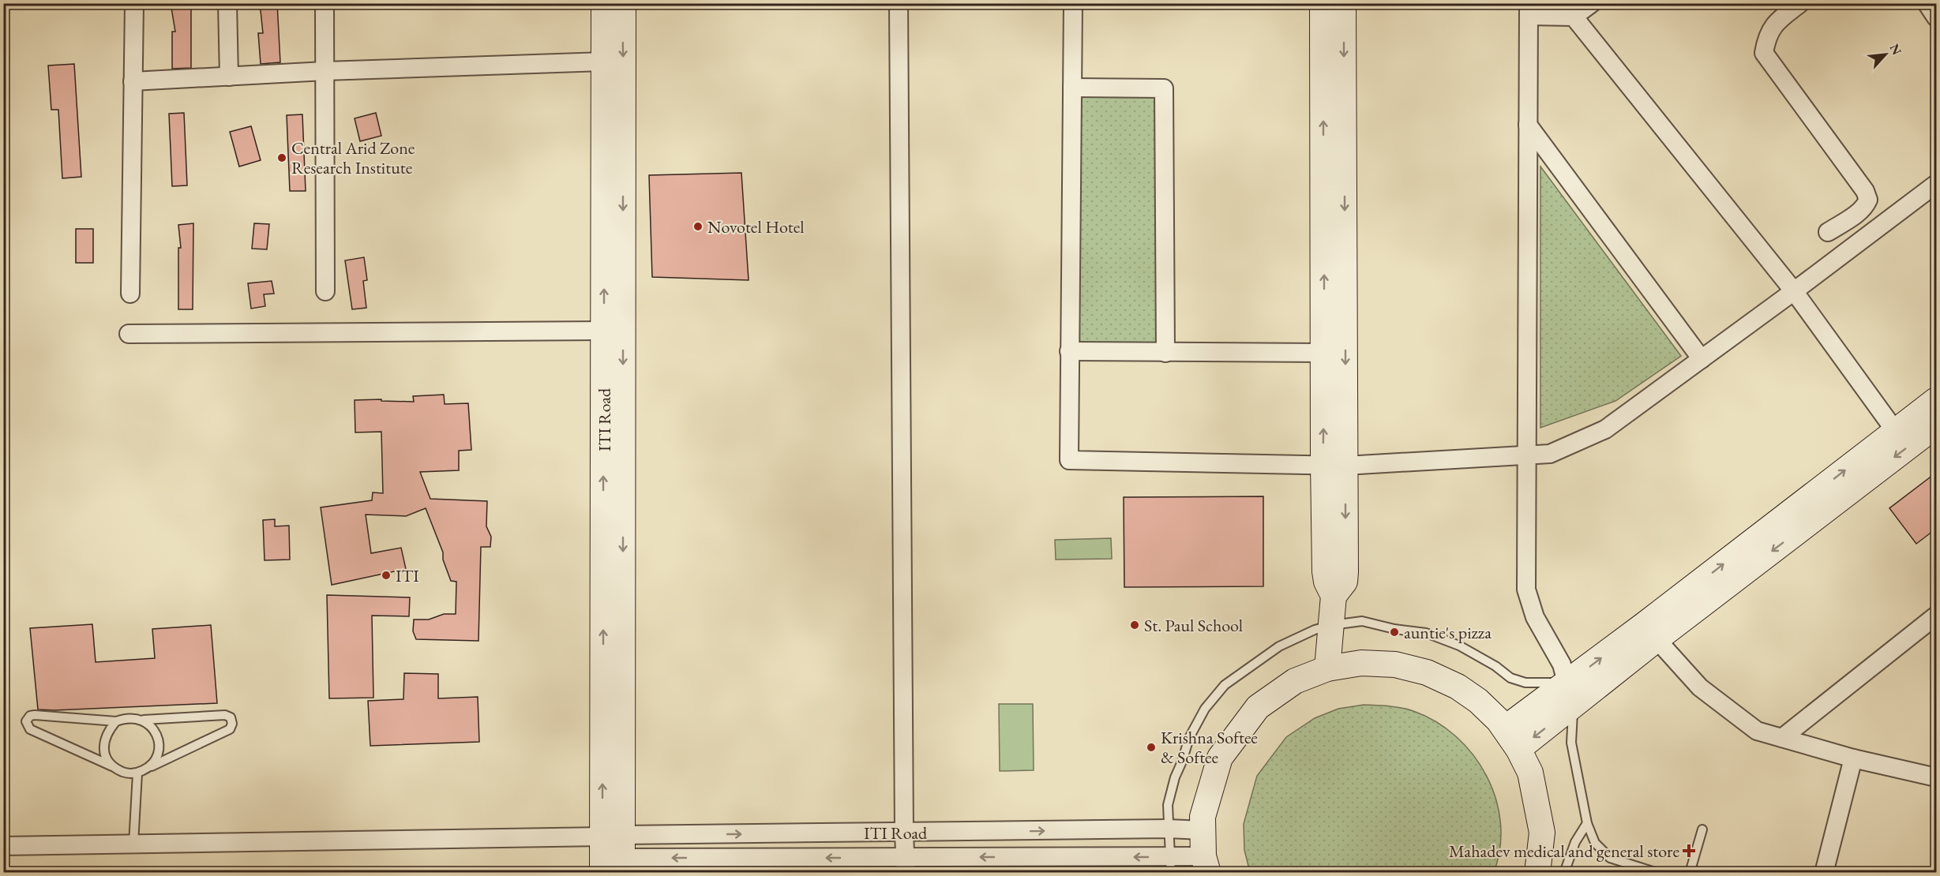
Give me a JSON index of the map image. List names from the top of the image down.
{
  "streets": {
    "street": ["ITI Road"]
  },
  "places": {
    "other": [
      "Central Arid Zone Research Institute",
      "Novotel Hotel",
      "ITI",
      "St. Paul School",
      "auntie's pizza",
      "Krishna Softee & Softee"
    ],
    "health": ["Mahadev medical and general store"]
  },
  "north": "top right"
}
